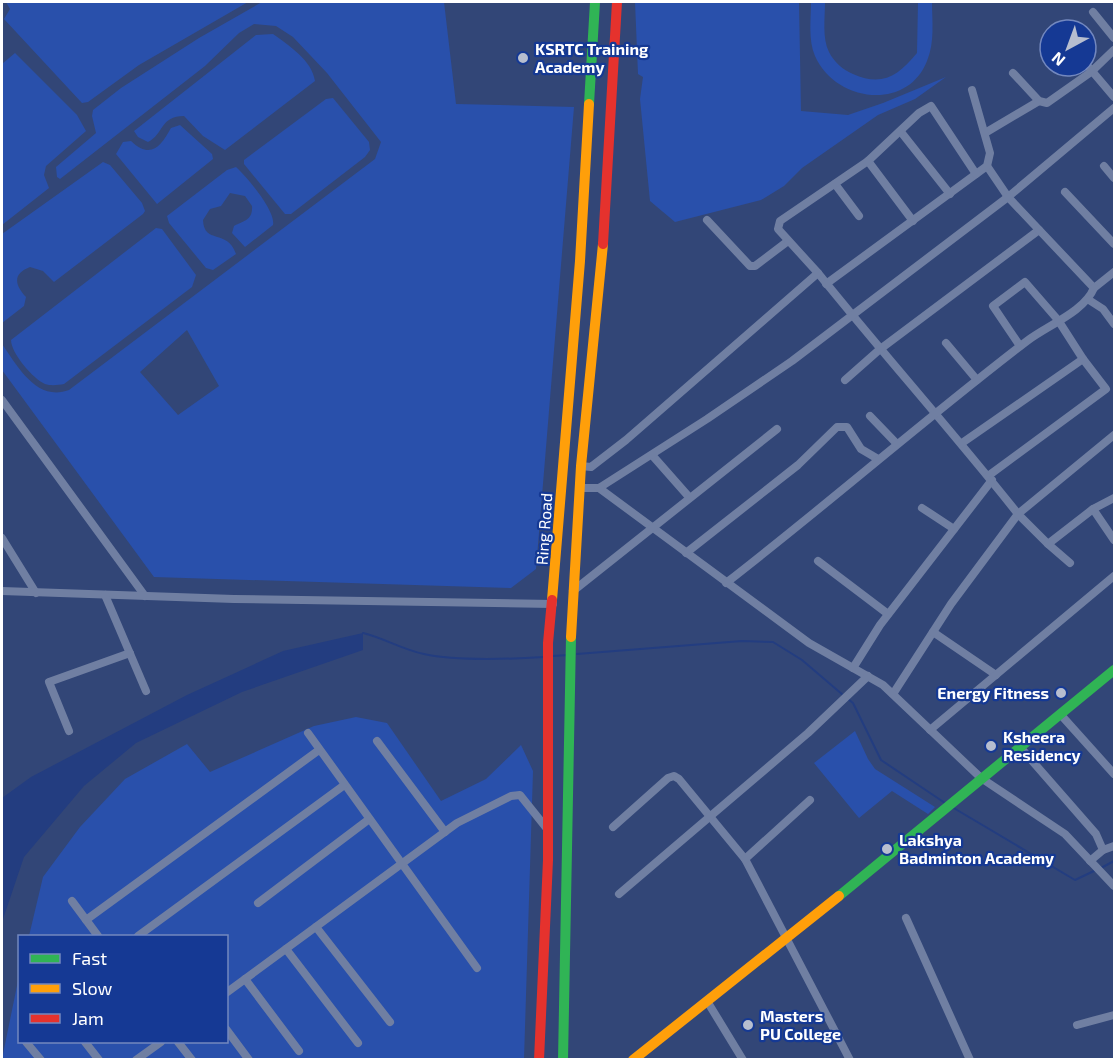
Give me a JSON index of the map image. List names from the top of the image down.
{
  "streets": {
    "main road": ["Ring Road"]
  },
  "places": [
    "KSRTC Training Academy",
    "Energy Fitness",
    "Ksheera Residency",
    "Lakshya Badminton Academy",
    "Masters PU College"
  ],
  "legend": ["Fast", "Slow", "Jam"],
  "north": "bottom left"
}
